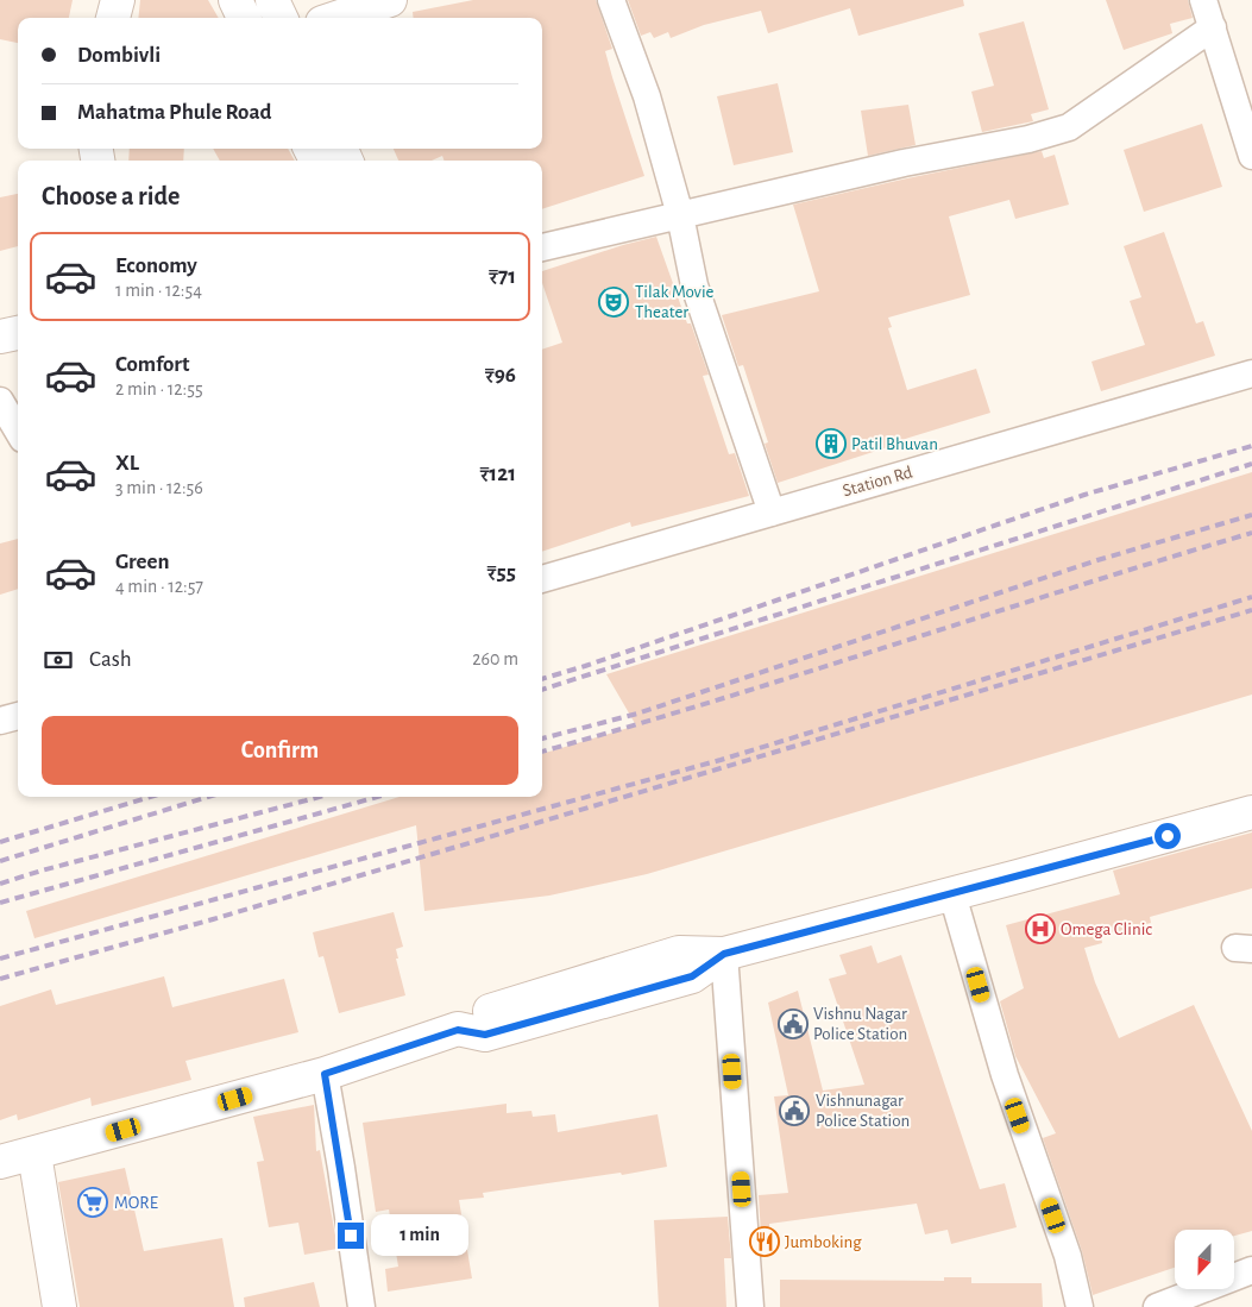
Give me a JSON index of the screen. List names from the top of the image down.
{
  "streets": {
    "street": ["Station Rd"]
  },
  "places": {
    "theatre": ["Tilak Movie Theater"],
    "building": ["Patil Bhuvan"],
    "hospital": ["Omega Clinic"],
    "public building": ["Vishnu Nagar Police Station", "Vishnunagar Police Station"],
    "supermarket": ["MORE"],
    "restaurant": ["Jumboking"]
  },
  "north": "bottom",
  "page": {
    "banner": ["Dombivli", "Mahatma Phule Road"],
    "heading": "Choose a ride",
    "list": [
      {
        "name": "Economy",
        "note": "1 min · 12:54",
        "value": "₹71"
      },
      {
        "name": "Comfort",
        "note": "2 min · 12:55",
        "value": "₹96"
      },
      {
        "name": "XL",
        "note": "3 min · 12:56",
        "value": "₹121"
      },
      {
        "name": "Green",
        "note": "4 min · 12:57",
        "value": "₹55"
      }
    ],
    "pay": ["Cash", "260 m"],
    "buttons": "Confirm",
    "bubble": "1 min"
  }
}
